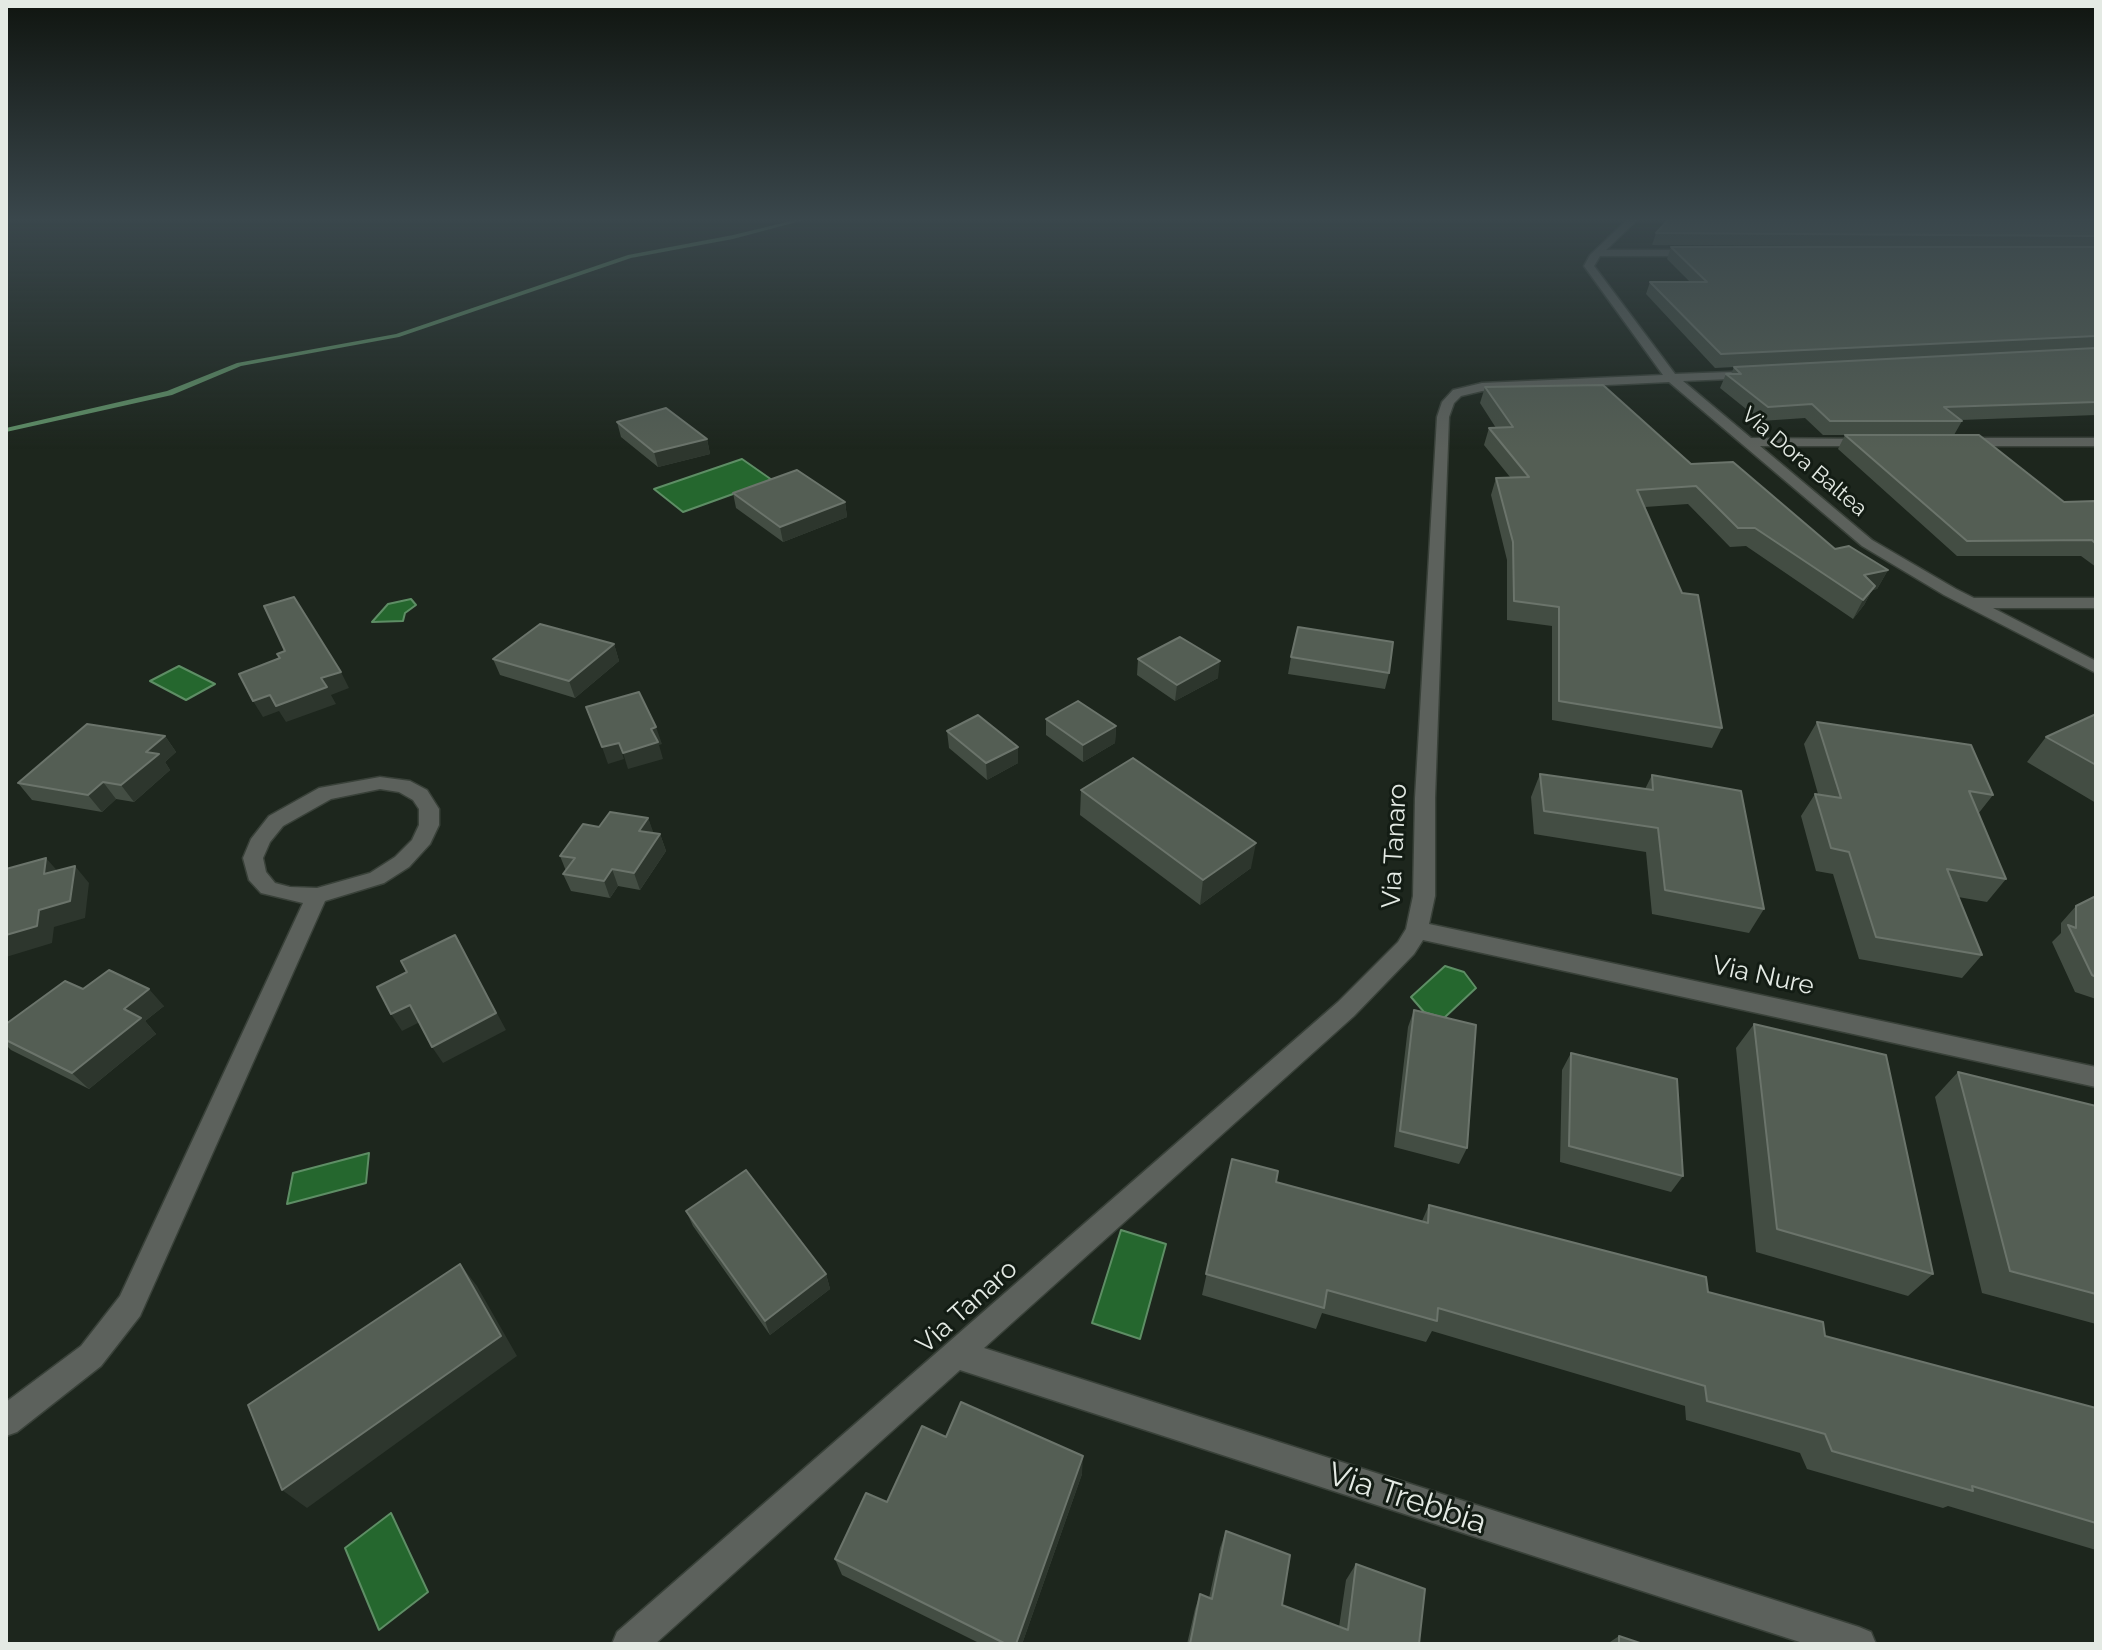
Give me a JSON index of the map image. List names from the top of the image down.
{
  "streets": {
    "street": [
      "Via Dora Baltea",
      "Via Tanaro",
      "Via Nure",
      "Via Trebbia"
    ]
  },
  "crossings": [
    ["Via Dora Baltea", "Via Tanaro"],
    ["Via Tanaro", "Via Nure"],
    ["Via Tanaro", "Via Trebbia"]
  ]
}
